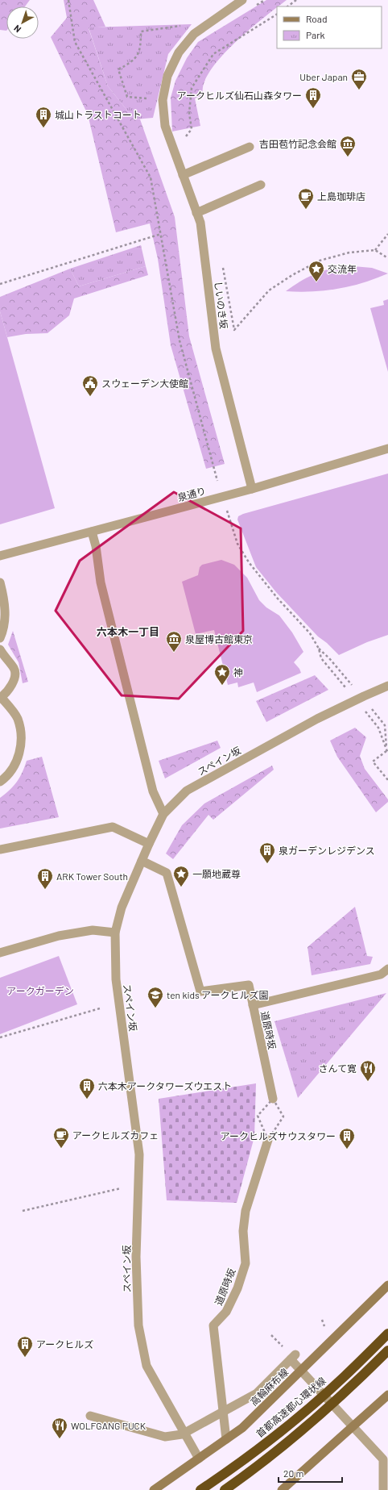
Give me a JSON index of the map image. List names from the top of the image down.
{
  "streets": {
    "highway": ["首都高速都心環状線"],
    "main road": ["高輪麻布線"],
    "street": [
      "しいのき坂",
      "泉通り",
      "スペイン坂",
      "道原時坂"
    ]
  },
  "crossings": [
    ["しいのき坂", "泉通り"],
    ["スペイン坂", "道原時坂"],
    ["スペイン坂", "高輪麻布線"],
    ["道原時坂", "高輪麻布線"]
  ],
  "districts": ["六本木一丁目"],
  "parks": ["アークガーデン"],
  "places": {
    "office": ["Uber Japan"],
    "building": [
      "アークヒルズ仙石山森タワー",
      "城山トラストコート",
      "泉ガーデンレジデンス",
      "ARK Tower South",
      "六本木アークタワーズウエスト",
      "アークヒルズサウスタワー",
      "アークヒルズ"
    ],
    "museum": ["吉田苞竹記念会館", "泉屋博古館東京"],
    "cafe": ["上島珈琲店", "アークヒルズカフェ"],
    "place": ["交流年", "神", "一願地蔵尊"],
    "public building": ["スウェーデン大使館"],
    "school or university": ["ten kids アークヒルズ園"],
    "restaurant": ["さんて寛", "WOLFGANG PUCK"]
  },
  "legend": ["Road", "Park"],
  "scale_bar": "20 m",
  "north": "bottom left"
}
